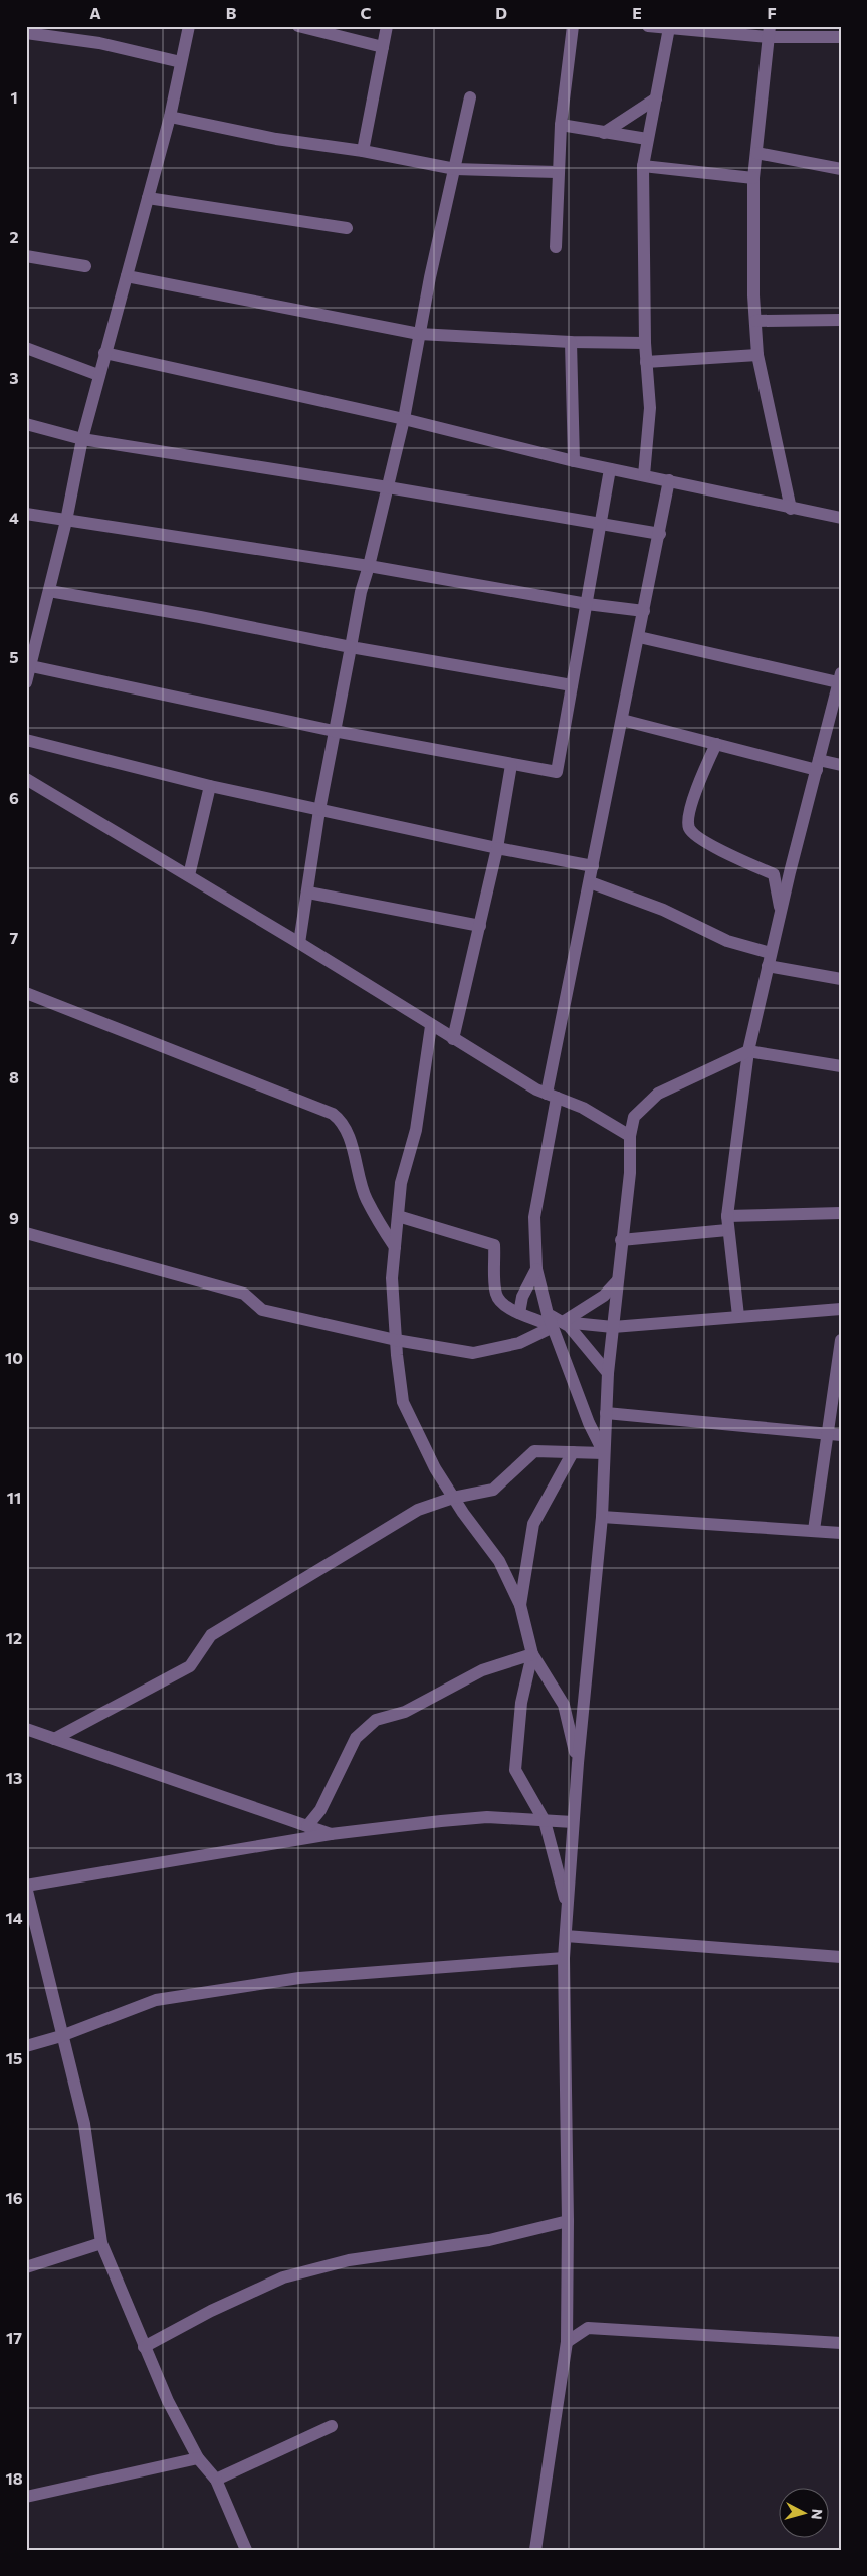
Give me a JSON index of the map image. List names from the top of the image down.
{
  "north": "right",
  "grid": {
    "columns": [
      "A",
      "B",
      "C",
      "D",
      "E",
      "F"
    ],
    "rows": [
      "1",
      "2",
      "3",
      "4",
      "5",
      "6",
      "7",
      "8",
      "9",
      "10",
      "11",
      "12",
      "13",
      "14",
      "15",
      "16",
      "17",
      "18"
    ]
  }
}
